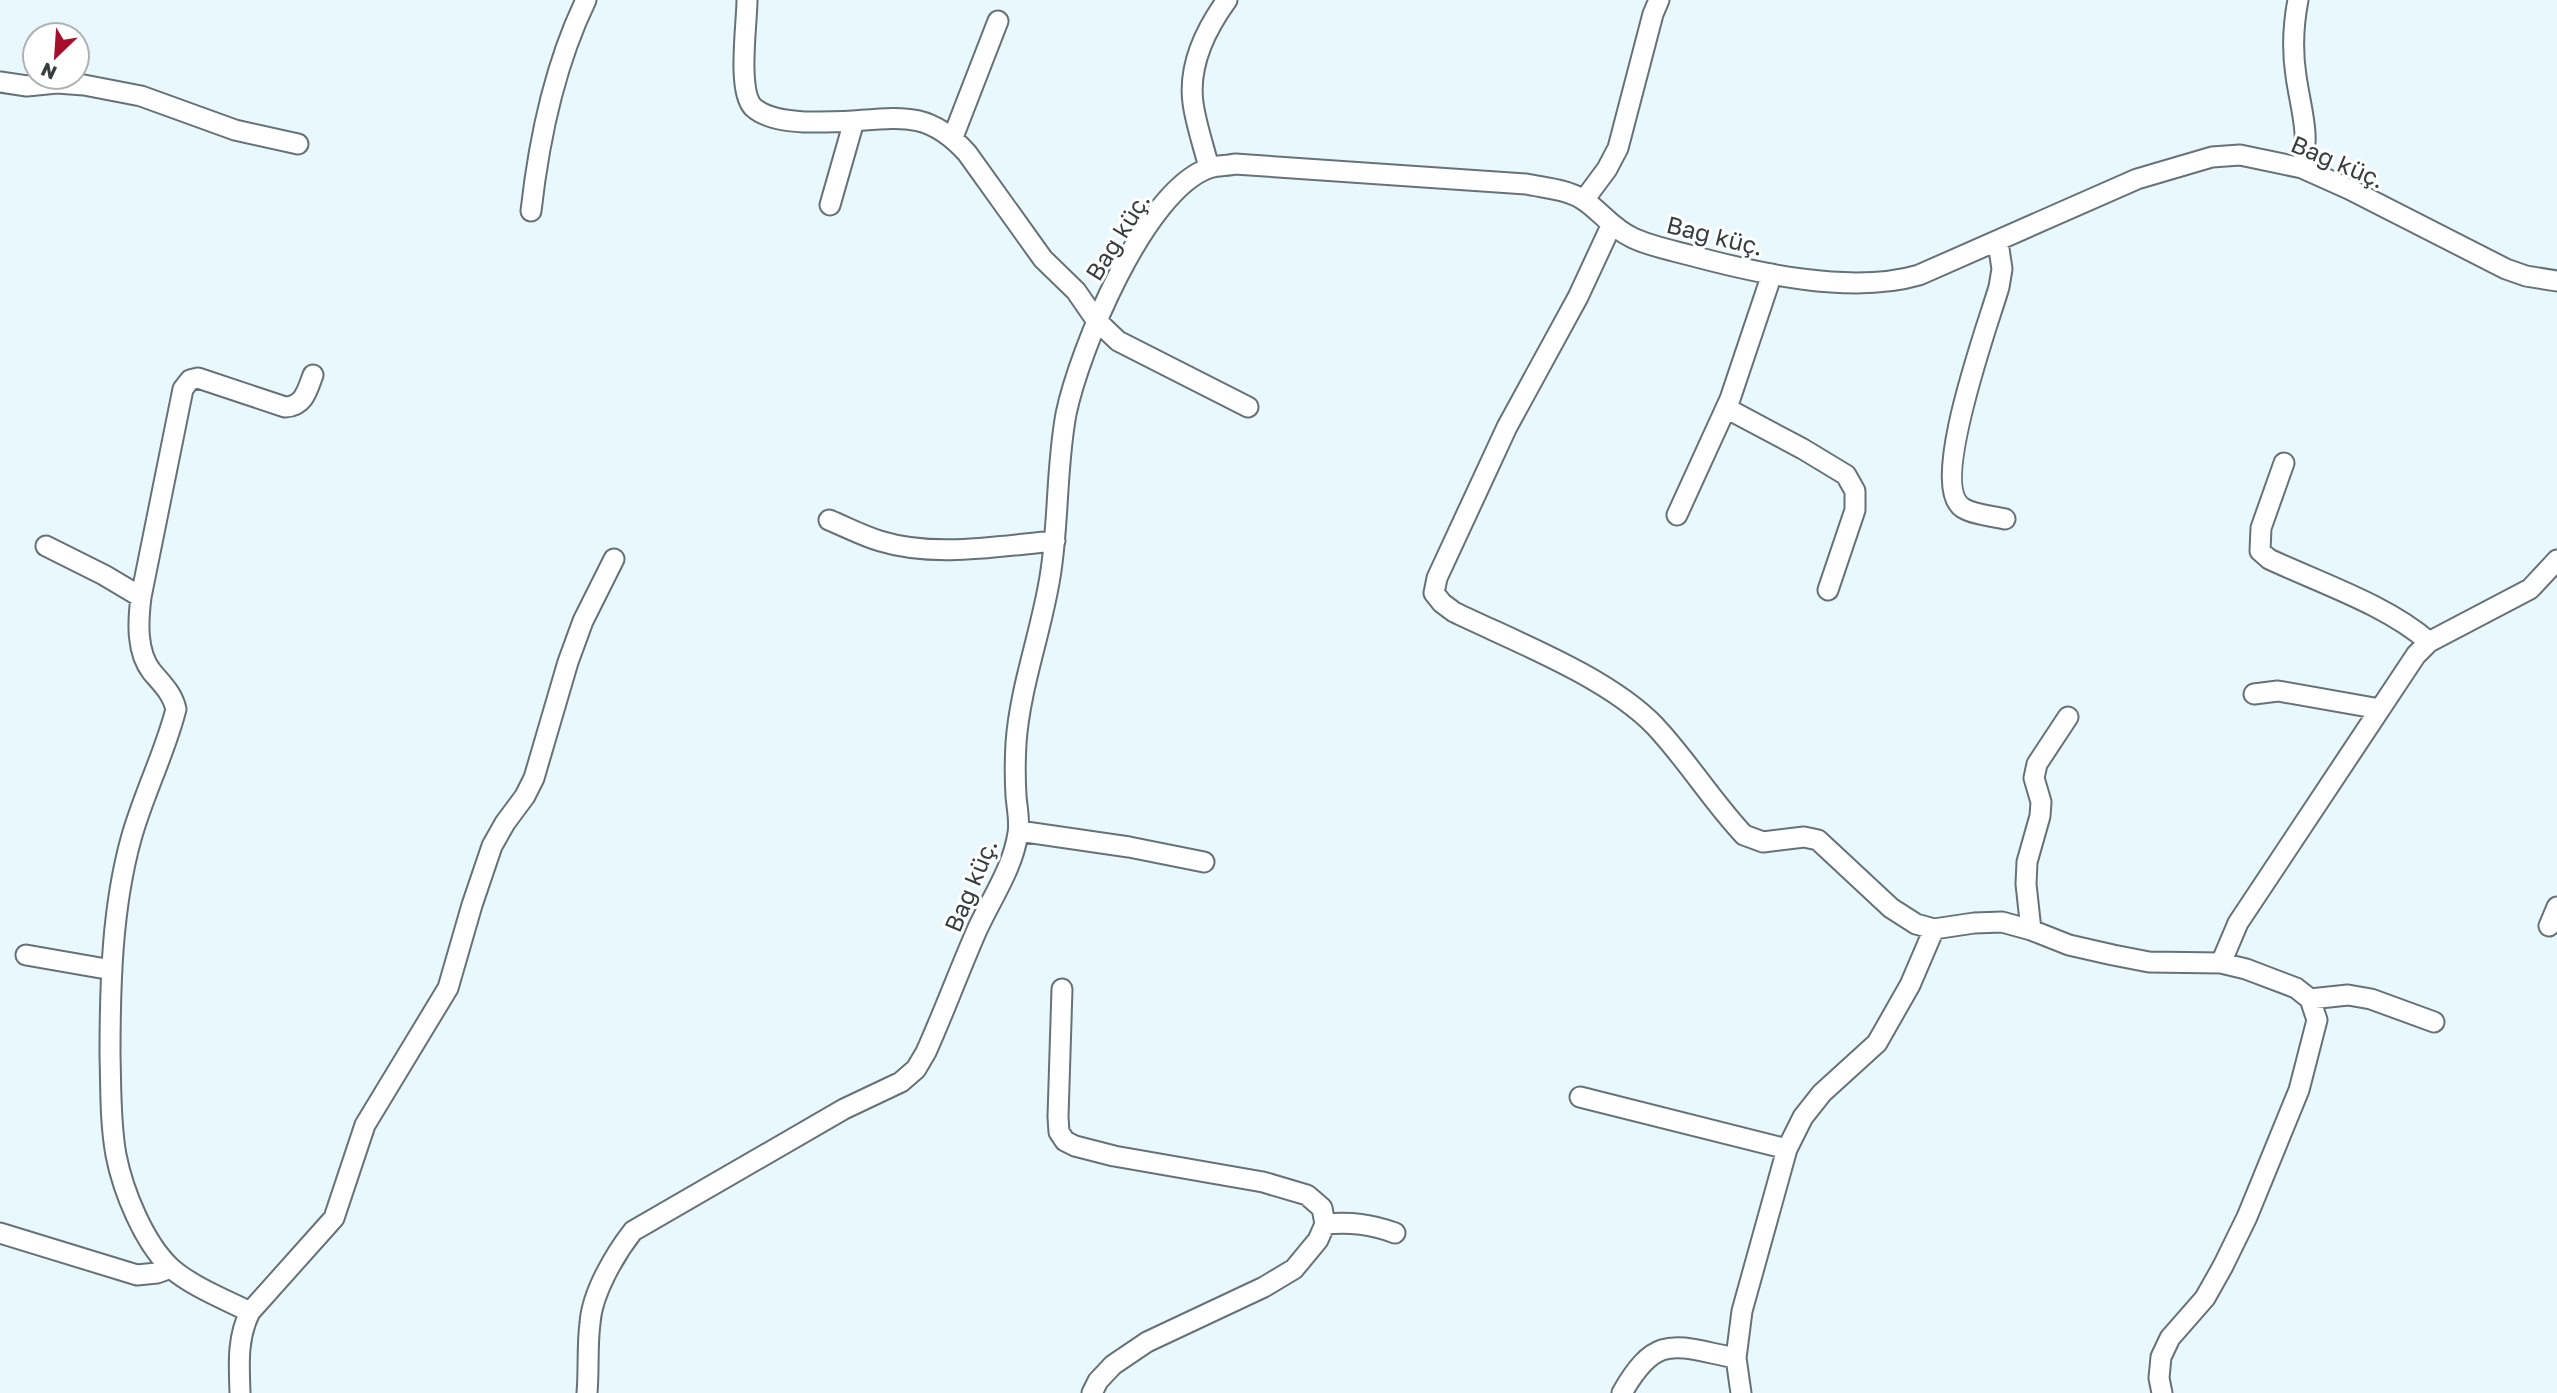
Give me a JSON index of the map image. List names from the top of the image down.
{
  "streets": {
    "street": ["Bağ küç."]
  },
  "north": "bottom left"
}
